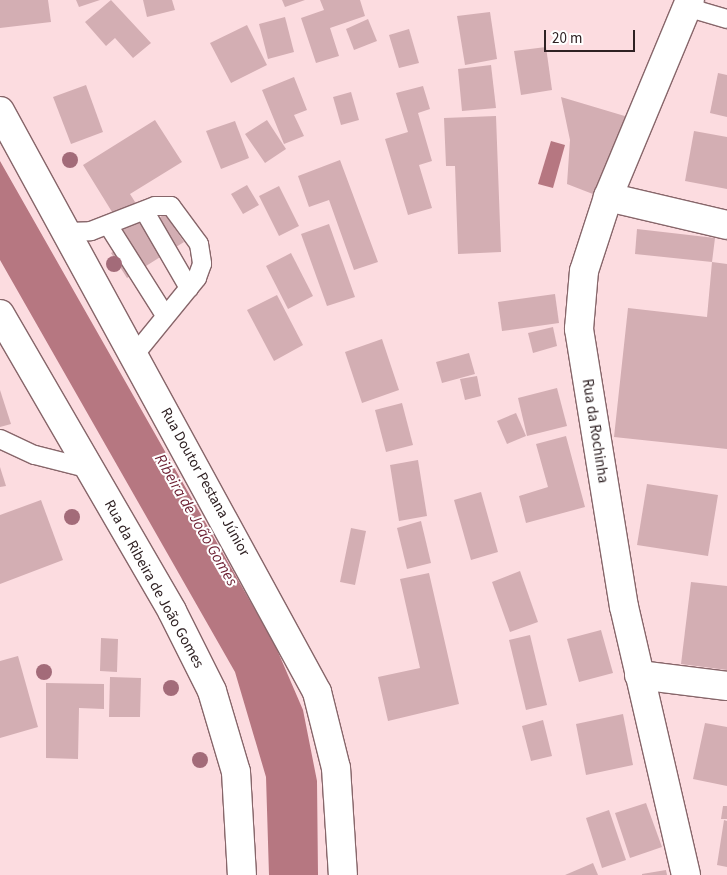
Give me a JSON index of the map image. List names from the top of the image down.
{
  "streets": {
    "main road": ["Rua da Rochinha", "Rua Doutor Pestana Júnior", "Rua da Ribeira de João Gomes"]
  },
  "water": ["Ribeira de João Gomes"],
  "scale_bar": "20 m"
}
